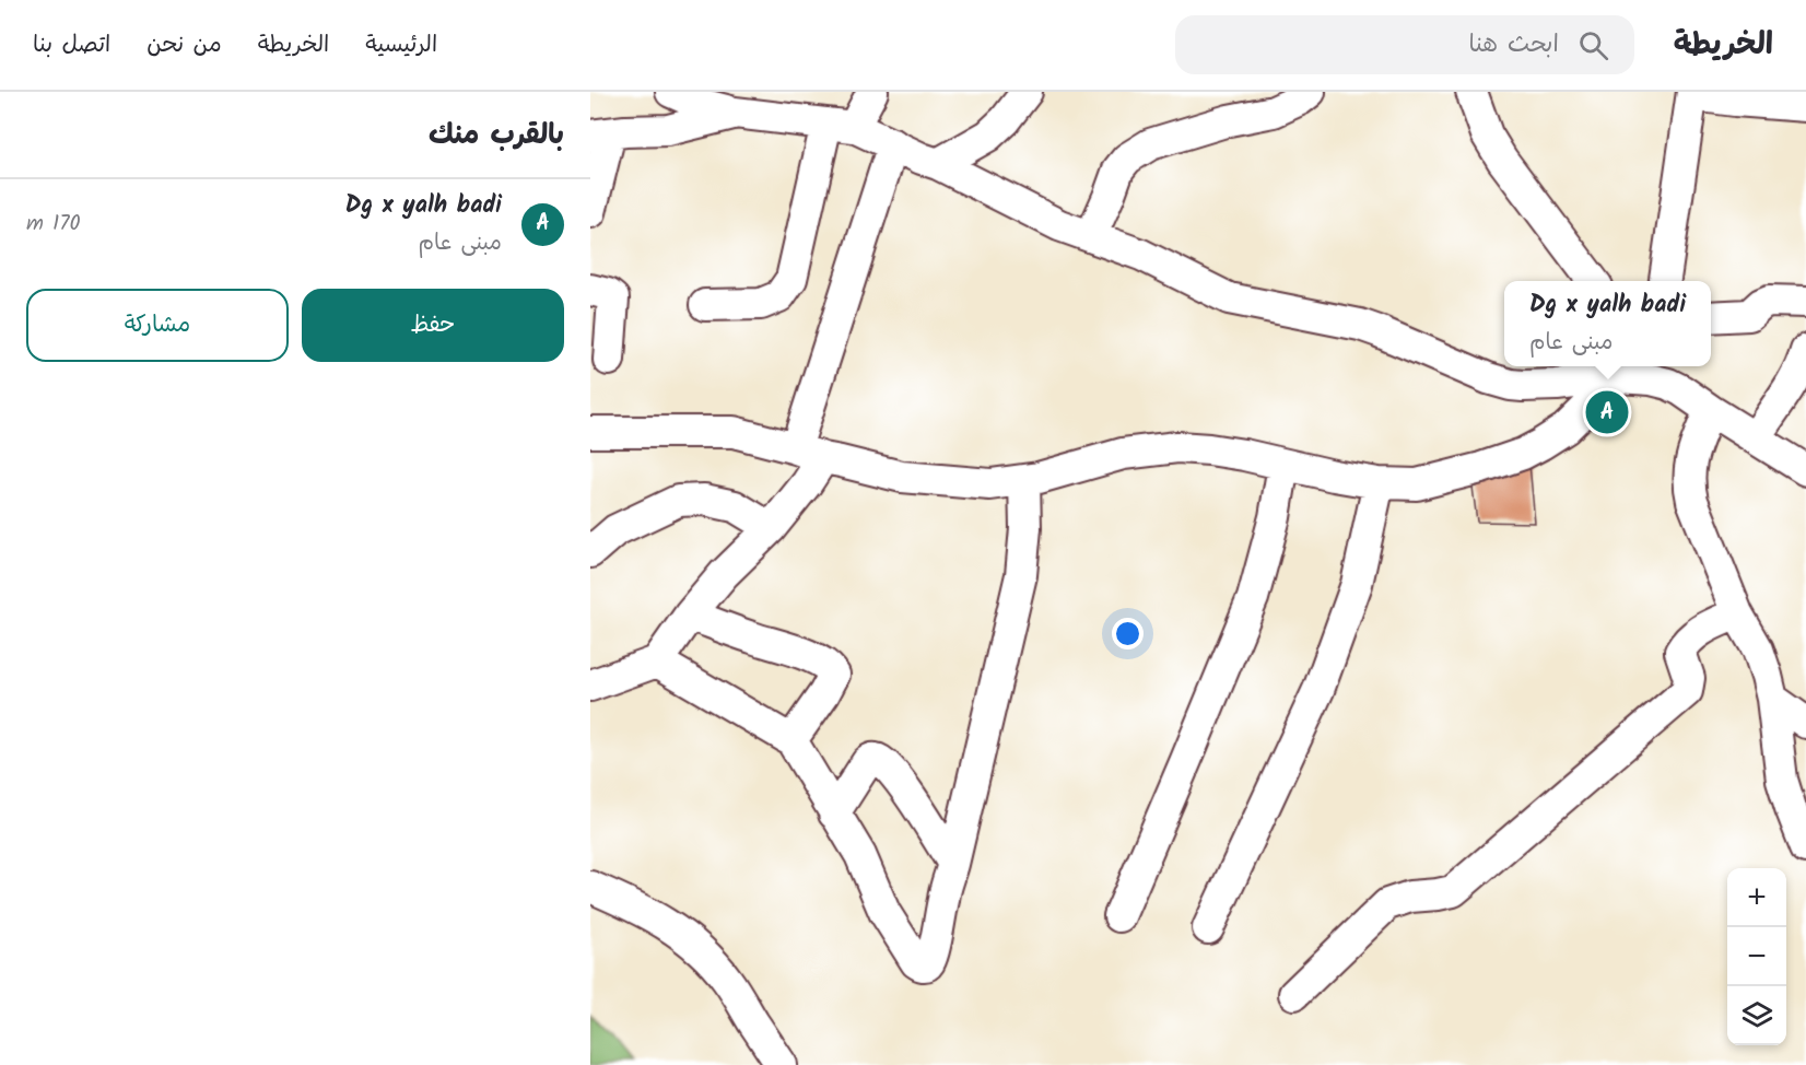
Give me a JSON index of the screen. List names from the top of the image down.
{
  "page": {
    "header": "الخريطة",
    "search": "ابحث هنا",
    "nav": [
      "الرئيسية",
      "الخريطة",
      "من نحن",
      "اتصل بنا"
    ],
    "heading": "بالقرب منك",
    "list": [
      {
        "mark": "A",
        "name": "Dg x yalh badi",
        "note": "مبنى عام",
        "value": "170 m"
      }
    ],
    "buttons": ["حفظ", "مشاركة"],
    "popup": ["Dg x yalh badi", "مبنى عام"],
    "pins": "A",
    "map_buttons": ["+", "−"]
  }
}
